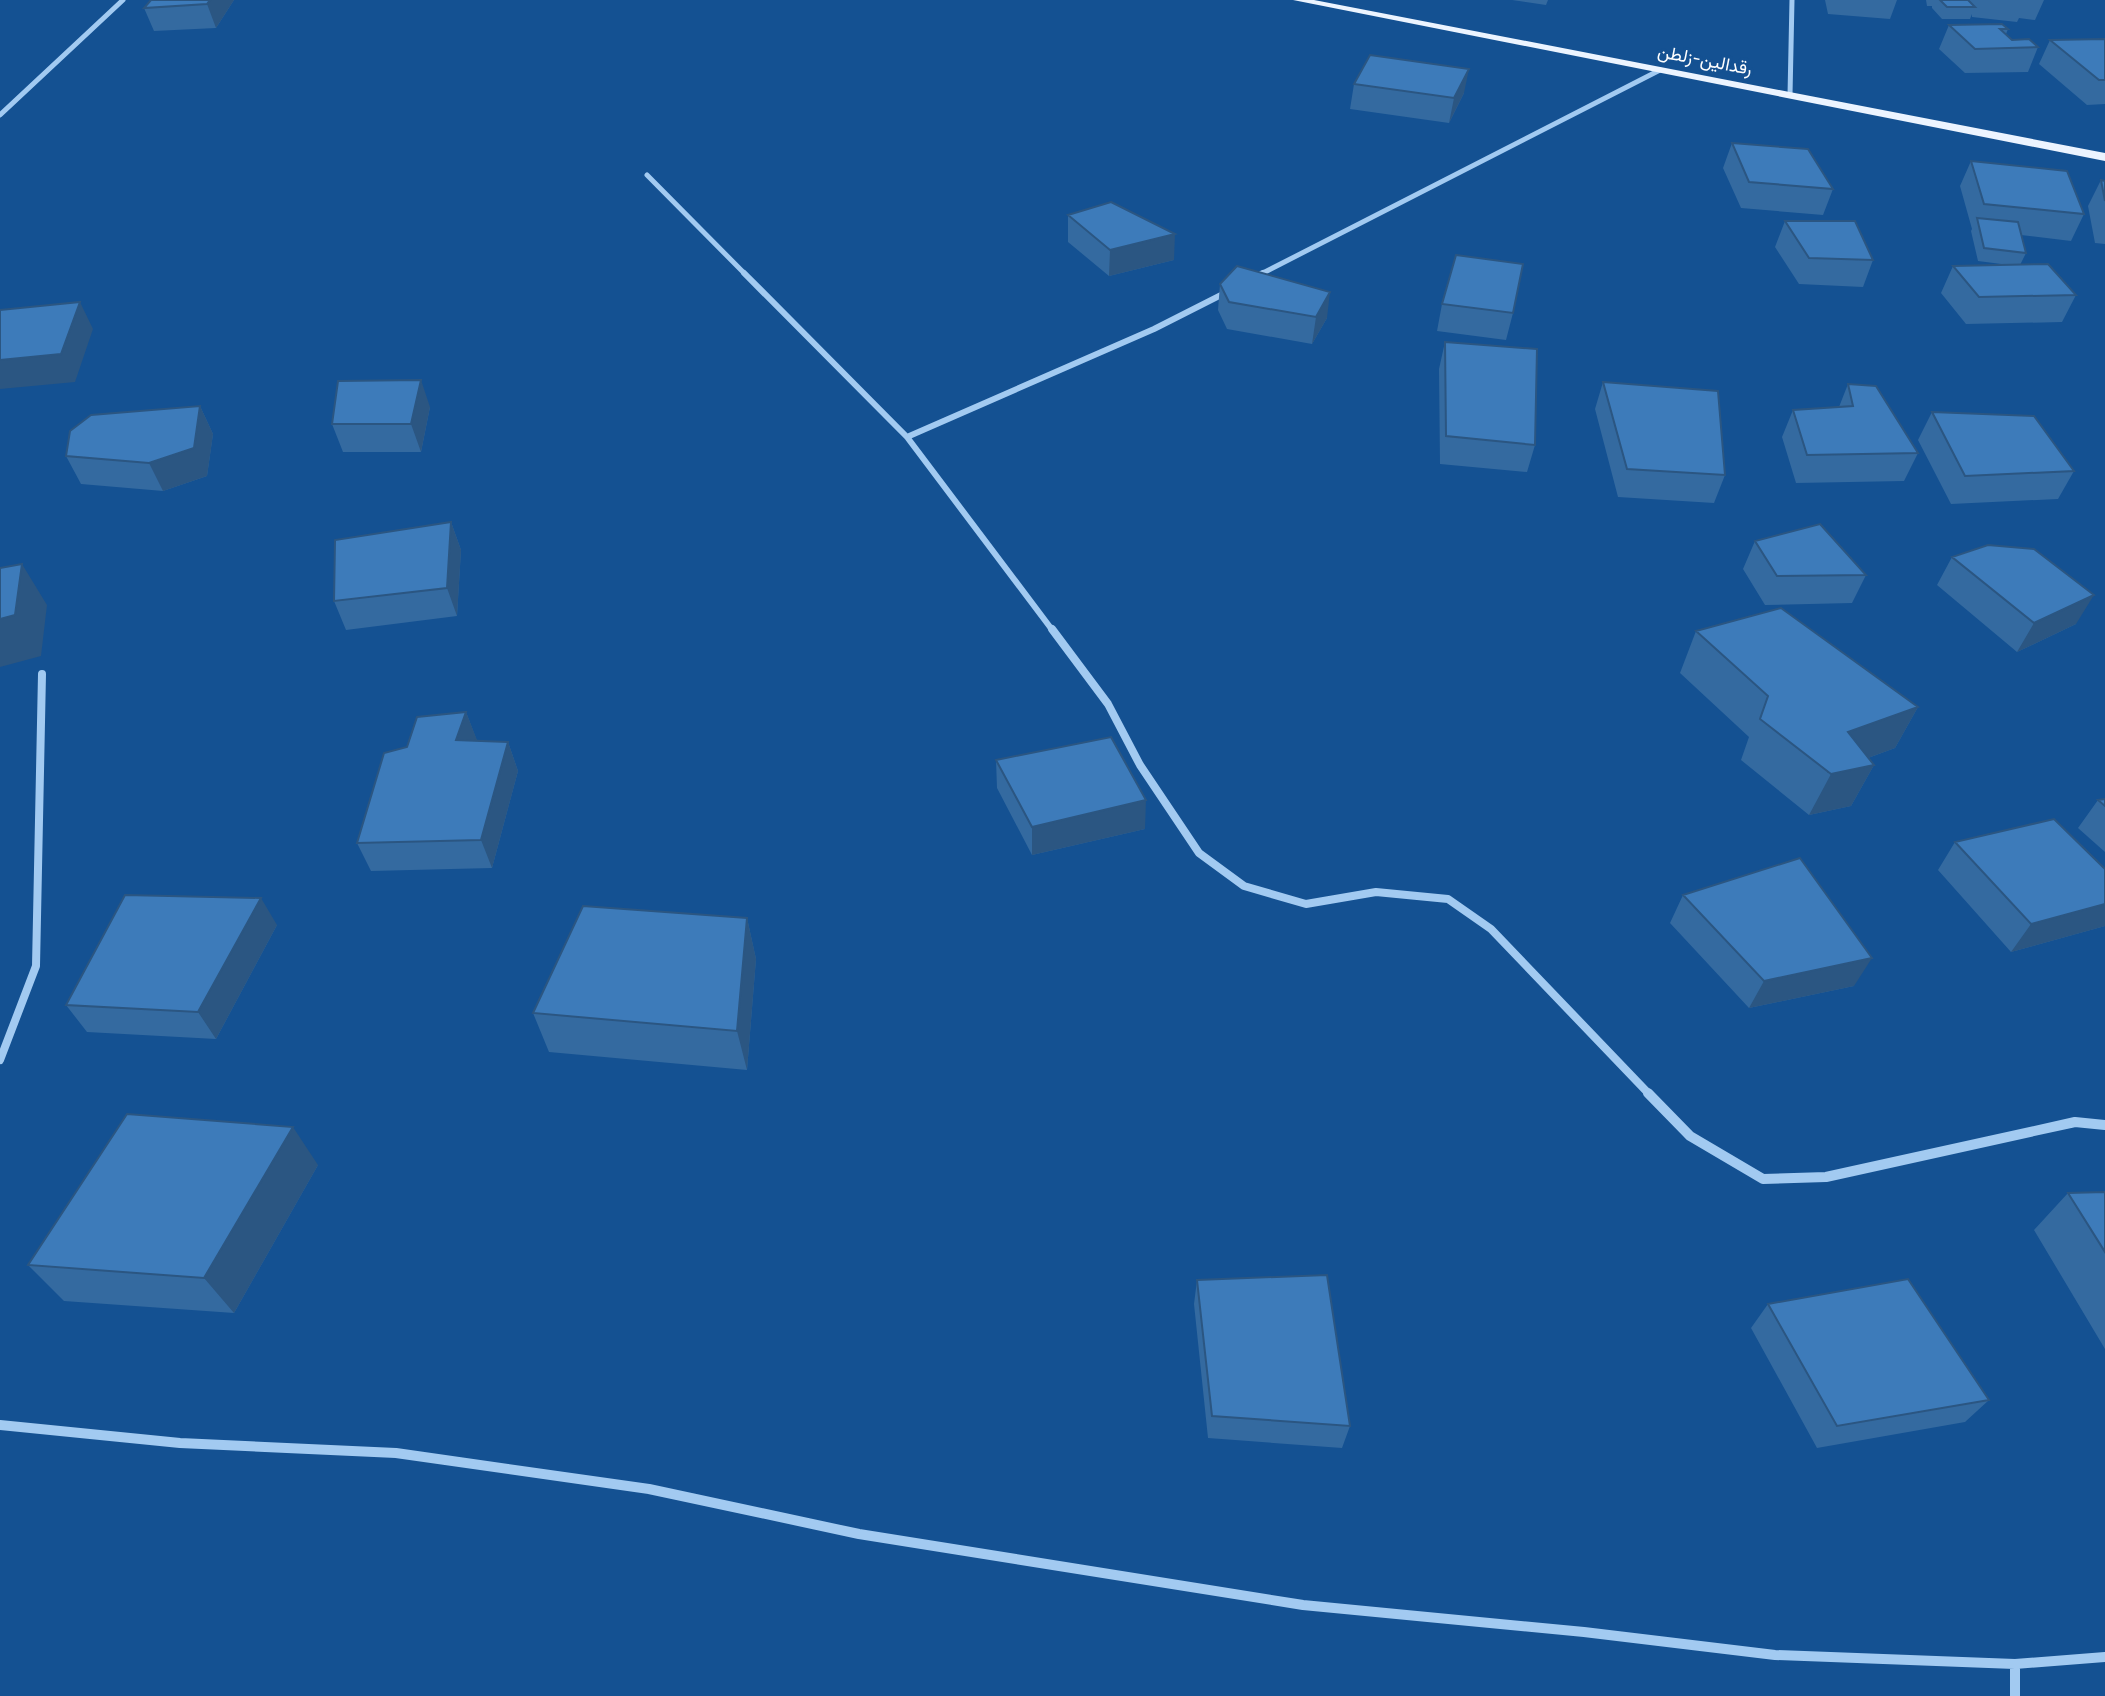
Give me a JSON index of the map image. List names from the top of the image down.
{
  "streets": {
    "main road": ["رقدالين-زلطن"]
  }
}
